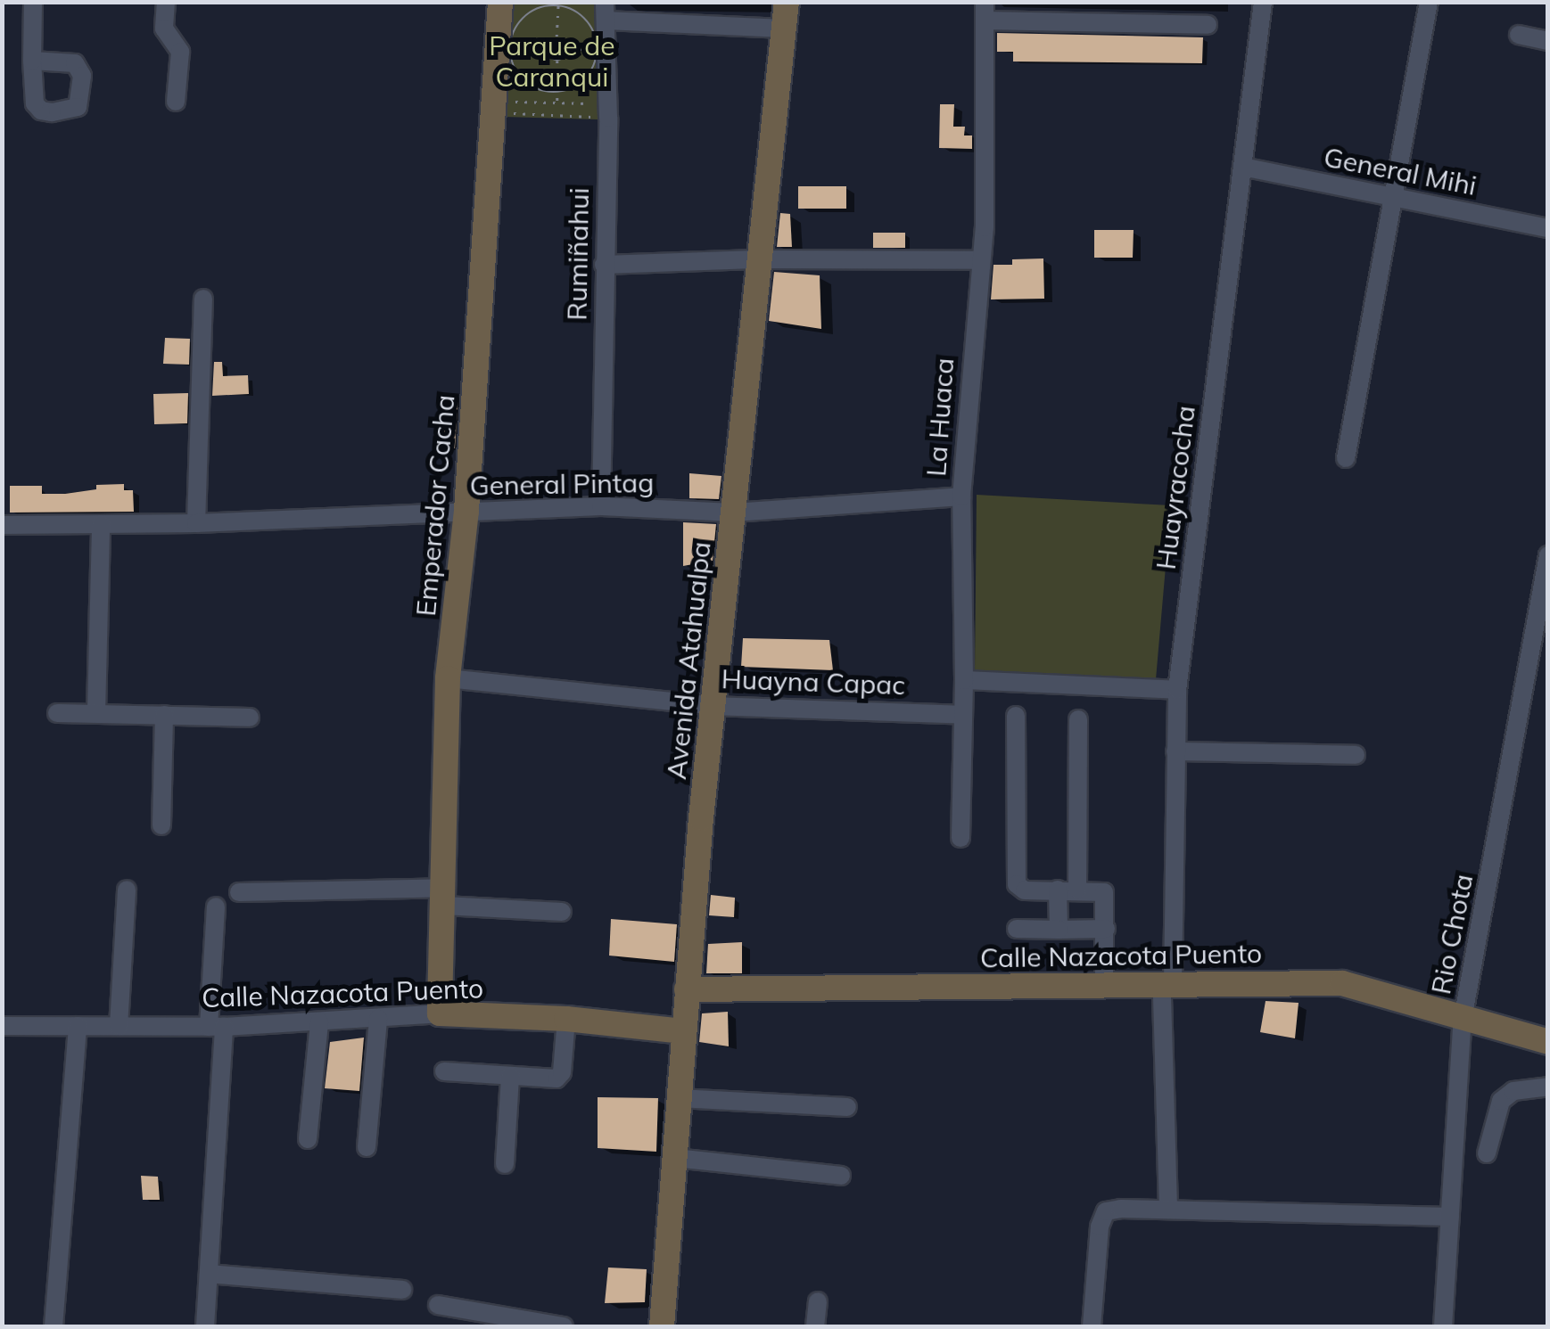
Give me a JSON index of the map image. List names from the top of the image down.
{
  "streets": {
    "street": [
      "General Mihi",
      "Rumiñahui",
      "La Huaca",
      "General Pintag",
      "Huayracocha",
      "Emperador Cacha",
      "Avenida Atahualpa",
      "Huayna Capac",
      "Rio Chota",
      "Calle Nazacota Puento"
    ]
  },
  "crossings": [
    ["General Mihi", "Huayracocha"],
    ["Rumiñahui", "General Pintag"],
    ["La Huaca", "General Pintag"],
    ["La Huaca", "Huayna Capac"],
    ["General Pintag", "Emperador Cacha"],
    ["General Pintag", "Avenida Atahualpa"],
    ["Huayracocha", "Calle Nazacota Puento"],
    ["Emperador Cacha", "Huayna Capac"],
    ["Emperador Cacha", "Calle Nazacota Puento"],
    ["Avenida Atahualpa", "Huayna Capac"],
    ["Avenida Atahualpa", "Calle Nazacota Puento"],
    ["Rio Chota", "Calle Nazacota Puento"]
  ],
  "parks": ["Parque de Caranqui"]
}
